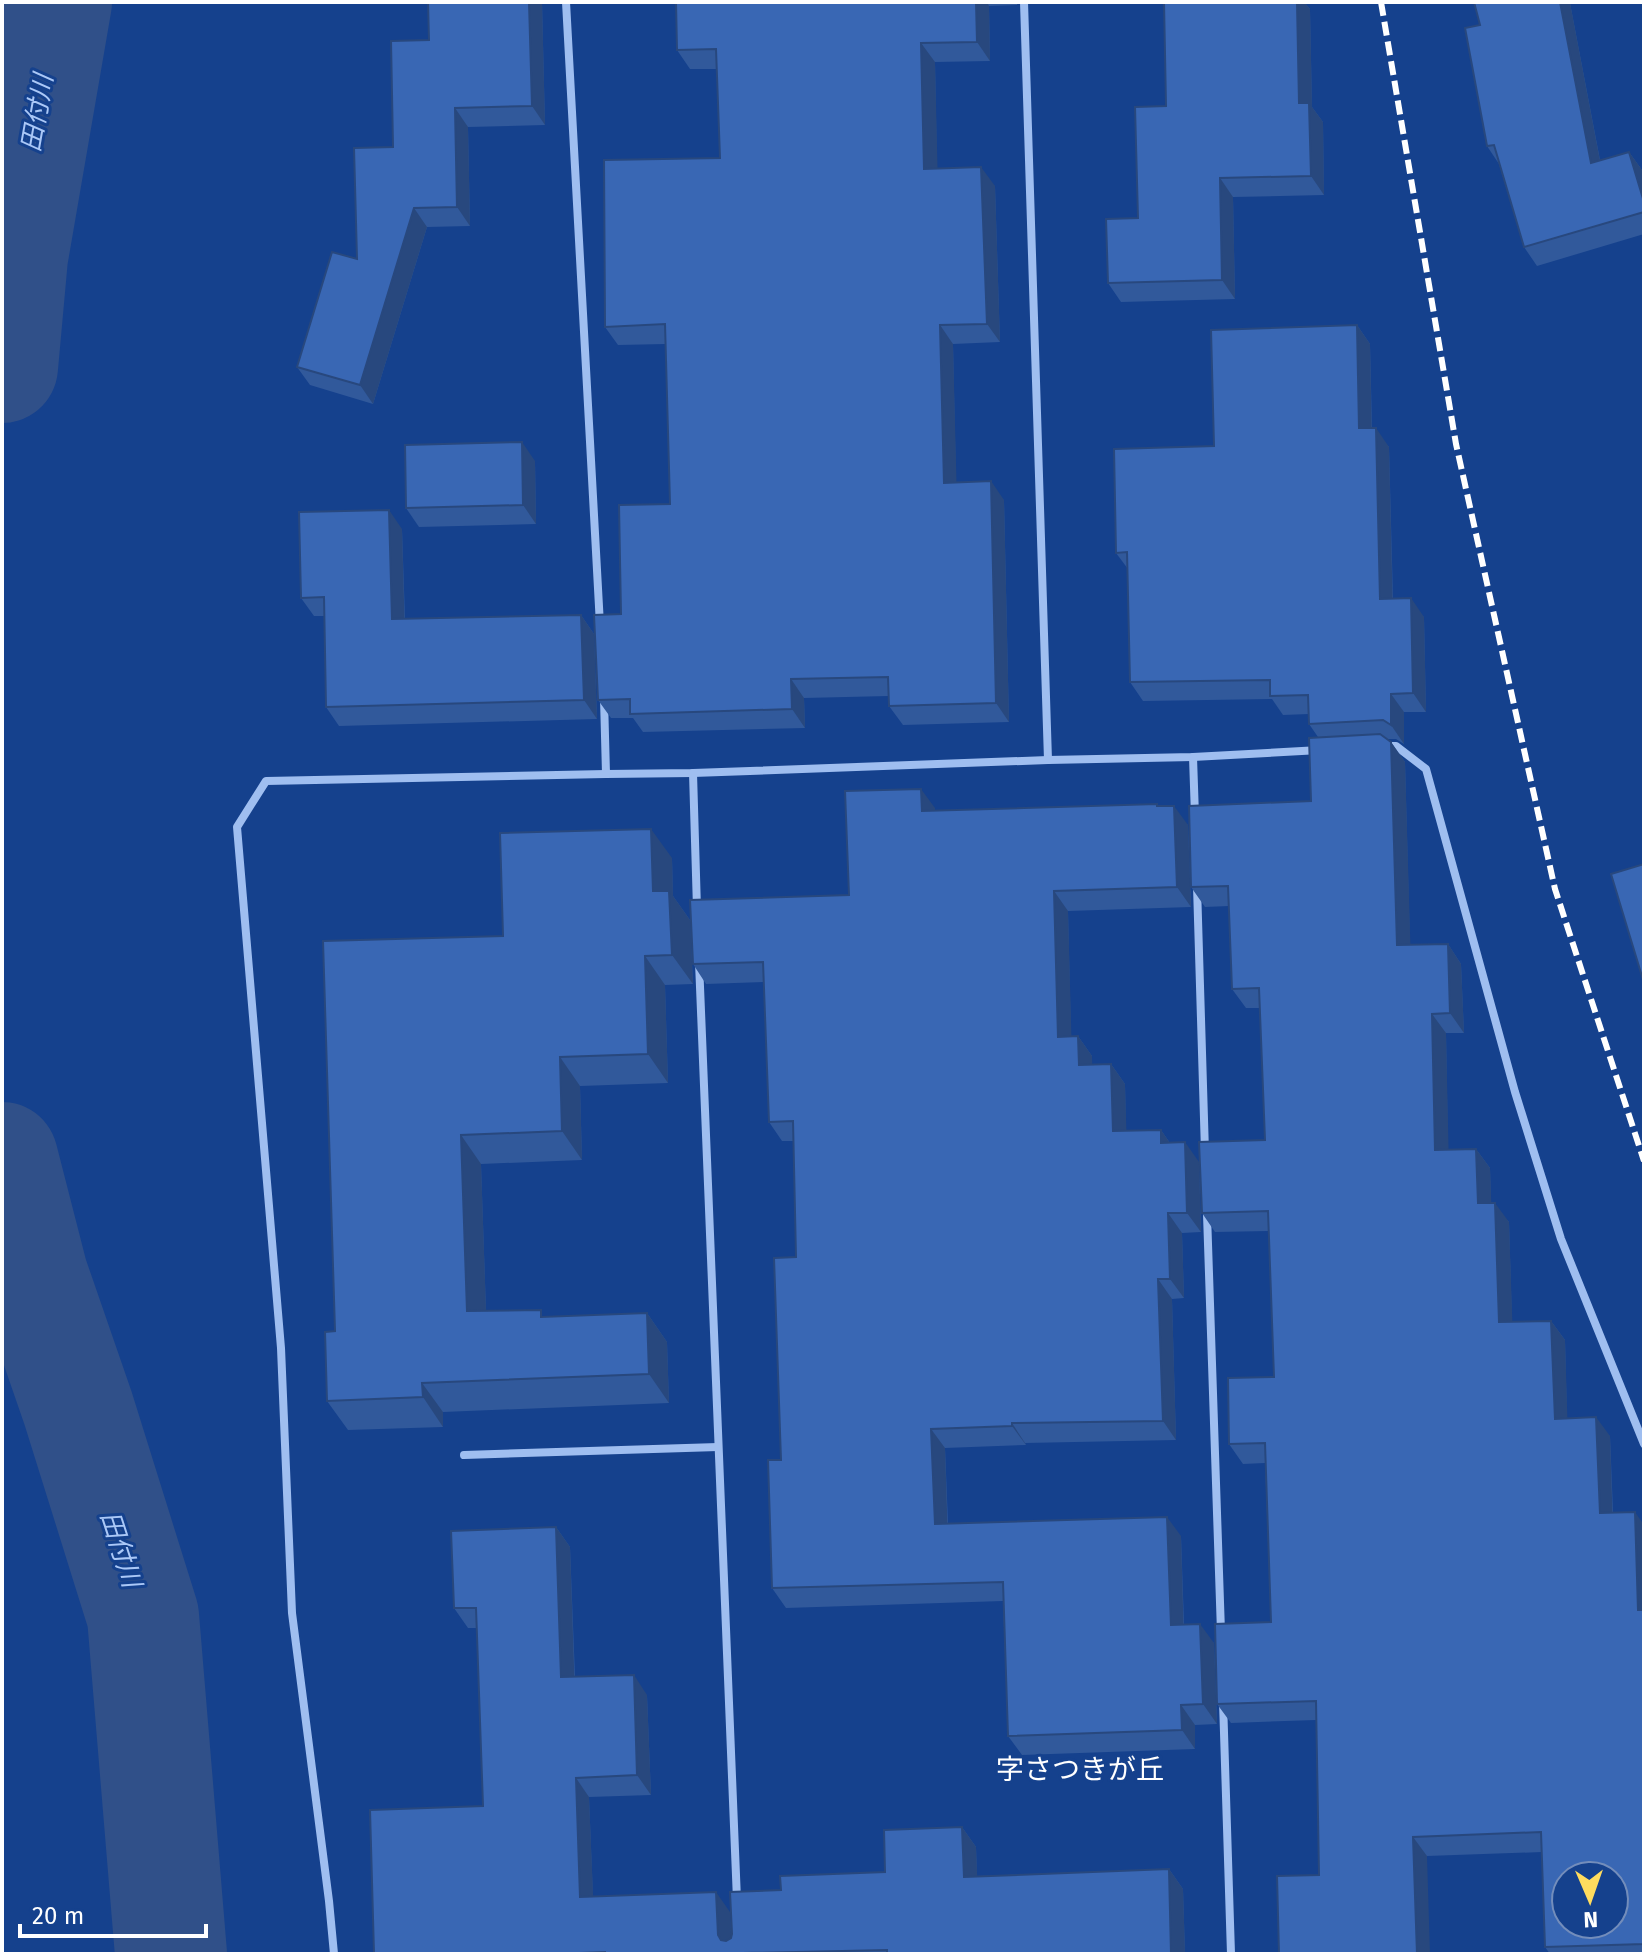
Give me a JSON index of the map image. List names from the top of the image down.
{
  "districts": ["字さつきが丘"],
  "water": ["田付川"],
  "scale_bar": "20 m",
  "north": "bottom"
}
